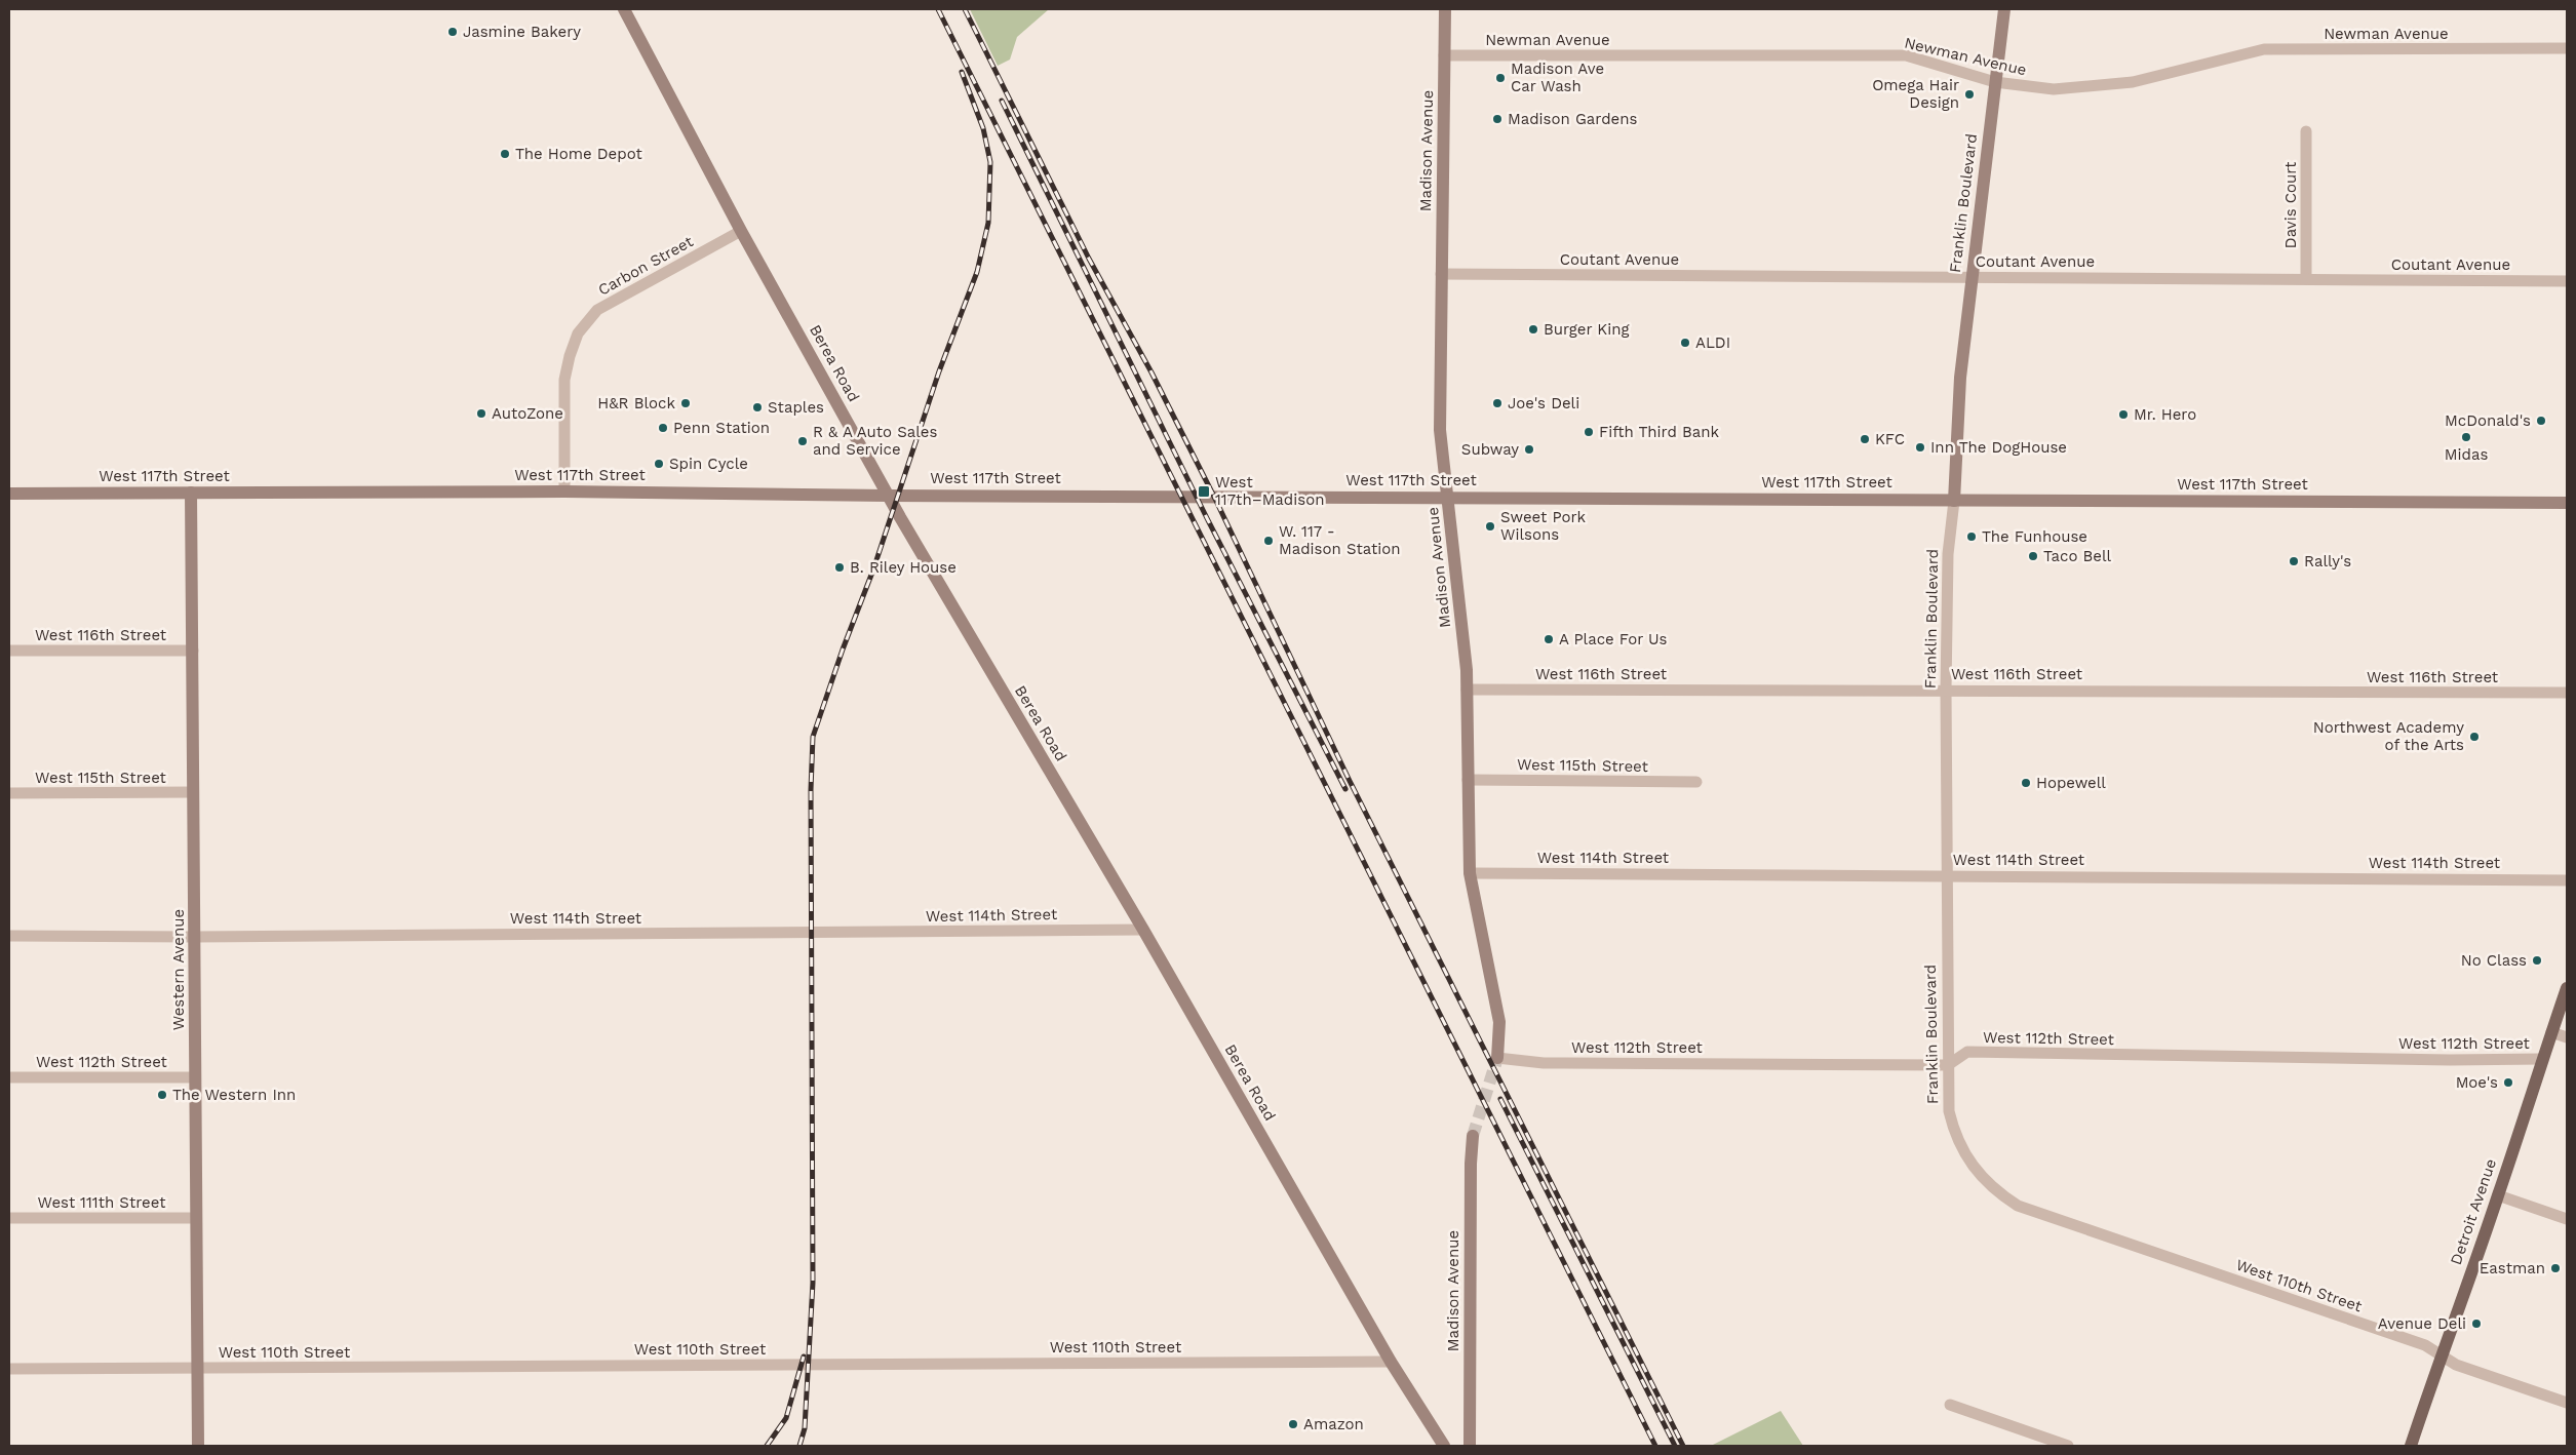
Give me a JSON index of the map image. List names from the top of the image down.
{
  "streets": {
    "main road": [
      "Madison Avenue",
      "Franklin Boulevard",
      "Berea Road",
      "West 117th Street",
      "Western Avenue",
      "Detroit Avenue"
    ],
    "street": [
      "Newman Avenue",
      "Davis Court",
      "Coutant Avenue",
      "Carbon Street",
      "West 116th Street",
      "West 115th Street",
      "West 114th Street",
      "West 112th Street",
      "West 111th Street",
      "West 110th Street"
    ]
  },
  "crossings": [
    ["Newman Avenue", "Madison Avenue"],
    ["Newman Avenue", "Franklin Boulevard"],
    ["Madison Avenue", "Coutant Avenue"],
    ["Madison Avenue", "West 117th Street"],
    ["Madison Avenue", "West 116th Street"],
    ["Madison Avenue", "West 115th Street"],
    ["Madison Avenue", "West 114th Street"],
    ["Madison Avenue", "West 112th Street"],
    ["Franklin Boulevard", "Coutant Avenue"],
    ["Franklin Boulevard", "West 117th Street"],
    ["Franklin Boulevard", "West 116th Street"],
    ["Franklin Boulevard", "West 114th Street"],
    ["Franklin Boulevard", "West 112th Street"],
    ["Franklin Boulevard", "West 110th Street"],
    ["Davis Court", "Coutant Avenue"],
    ["Carbon Street", "Berea Road"],
    ["Carbon Street", "West 117th Street"],
    ["Berea Road", "West 117th Street"],
    ["Berea Road", "West 114th Street"],
    ["Berea Road", "West 110th Street"],
    ["West 117th Street", "Western Avenue"],
    ["West 116th Street", "Western Avenue"],
    ["West 115th Street", "Western Avenue"],
    ["West 114th Street", "Western Avenue"],
    ["Western Avenue", "West 112th Street"],
    ["Western Avenue", "West 111th Street"],
    ["Western Avenue", "West 110th Street"],
    ["West 112th Street", "Detroit Avenue"],
    ["Detroit Avenue", "West 110th Street"]
  ],
  "places": {
    "other": [
      "Jasmine Bakery",
      "Madison Ave Car Wash",
      "Omega Hair Design",
      "Madison Gardens",
      "The Home Depot",
      "Burger King",
      "ALDI",
      "H&R Block",
      "Joe's Deli",
      "Staples",
      "AutoZone",
      "Mr. Hero",
      "McDonald's",
      "Penn Station",
      "Fifth Third Bank",
      "Midas",
      "KFC",
      "R & A Auto Sales and Service",
      "Inn The DogHouse",
      "Subway",
      "Spin Cycle",
      "Sweet Pork Wilsons",
      "The Funhouse",
      "W. 117 - Madison Station",
      "Taco Bell",
      "Rally's",
      "B. Riley House",
      "A Place For Us",
      "Northwest Academy of the Arts",
      "Hopewell",
      "No Class",
      "Moe's",
      "The Western Inn",
      "Eastman",
      "Avenue Deli",
      "Amazon"
    ],
    "transit": ["West 117th–Madison"]
  }
}
